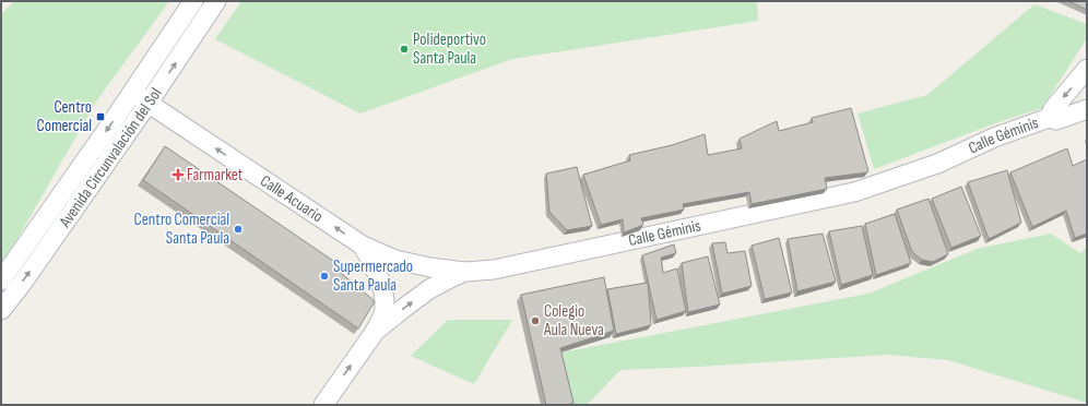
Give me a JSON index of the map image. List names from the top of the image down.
{
  "streets": {
    "street": ["Calle Géminis", "Avenida Circunvalación del Sol", "Calle Acuario"]
  },
  "crossings": [
    ["Calle Géminis", "Calle Acuario"],
    ["Avenida Circunvalación del Sol", "Calle Acuario"]
  ],
  "one_way": ["Calle Acuario"],
  "places": {
    "other": [
      "Polideportivo Santa Paula",
      "Centro Comercial Santa Paula",
      "Supermercado Santa Paula",
      "Colegio Aula Nueva"
    ],
    "transit": ["Centro Comercial"],
    "health": ["Farmarket"]
  }
}
